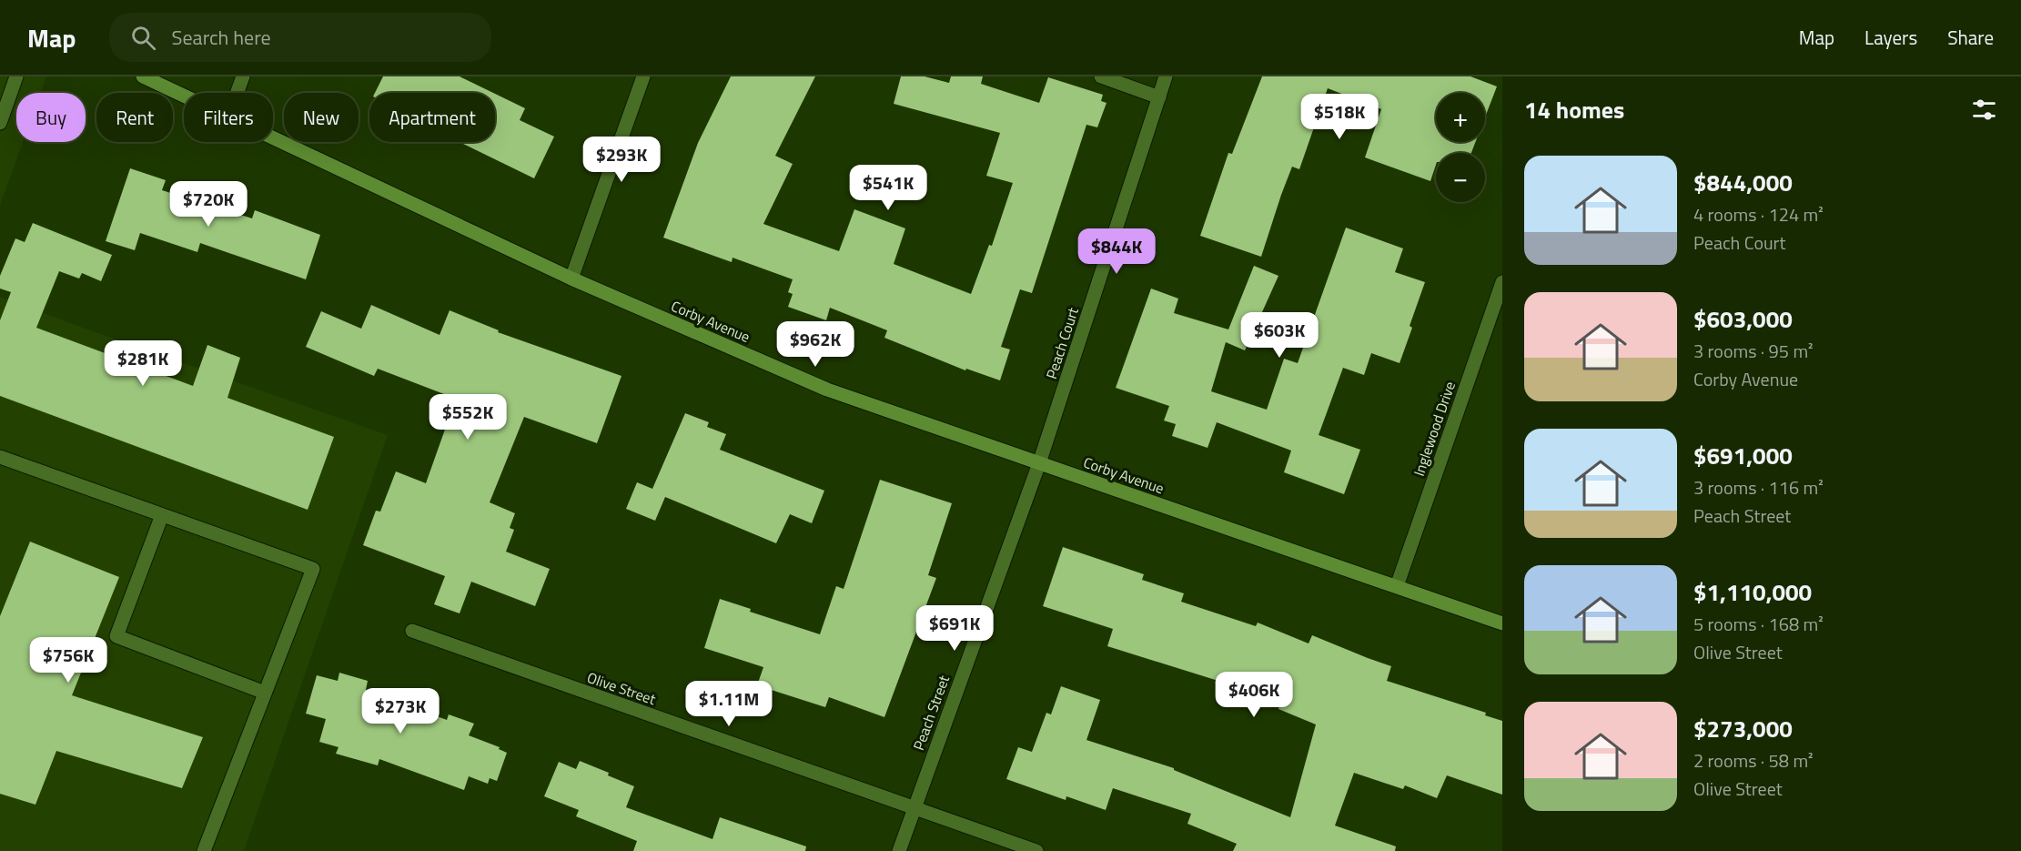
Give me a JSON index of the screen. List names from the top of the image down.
{
  "streets": {
    "street": [
      "Corby Avenue",
      "Peach Court",
      "Inglewood Drive",
      "Olive Street",
      "Peach Street"
    ]
  },
  "crossings": [
    ["Corby Avenue", "Peach Court"],
    ["Corby Avenue", "Inglewood Drive"],
    ["Corby Avenue", "Peach Street"],
    ["Peach Court", "Peach Street"],
    ["Olive Street", "Peach Street"]
  ],
  "page": {
    "header": "Map",
    "search": "Search here",
    "nav": ["Map", "Layers", "Share"],
    "heading": "14 homes",
    "map_buttons": ["+", "−"],
    "chip": [
      "Buy",
      "Rent",
      "Filters",
      "New",
      "Apartment"
    ],
    "price": [
      "$518K",
      "$293K",
      "$541K",
      "$720K",
      "$844K",
      "$603K",
      "$962K",
      "$281K",
      "$552K",
      "$691K",
      "$756K",
      "$406K",
      "$1.11M",
      "$273K"
    ],
    "list": [
      {
        "name": "$844,000",
        "note": "4 rooms · 124 m² · Peach Court"
      },
      {
        "name": "$603,000",
        "note": "3 rooms · 95 m² · Corby Avenue"
      },
      {
        "name": "$691,000",
        "note": "3 rooms · 116 m² · Peach Street"
      },
      {
        "name": "$1,110,000",
        "note": "5 rooms · 168 m² · Olive Street"
      },
      {
        "name": "$273,000",
        "note": "2 rooms · 58 m² · Olive Street"
      }
    ]
  }
}
